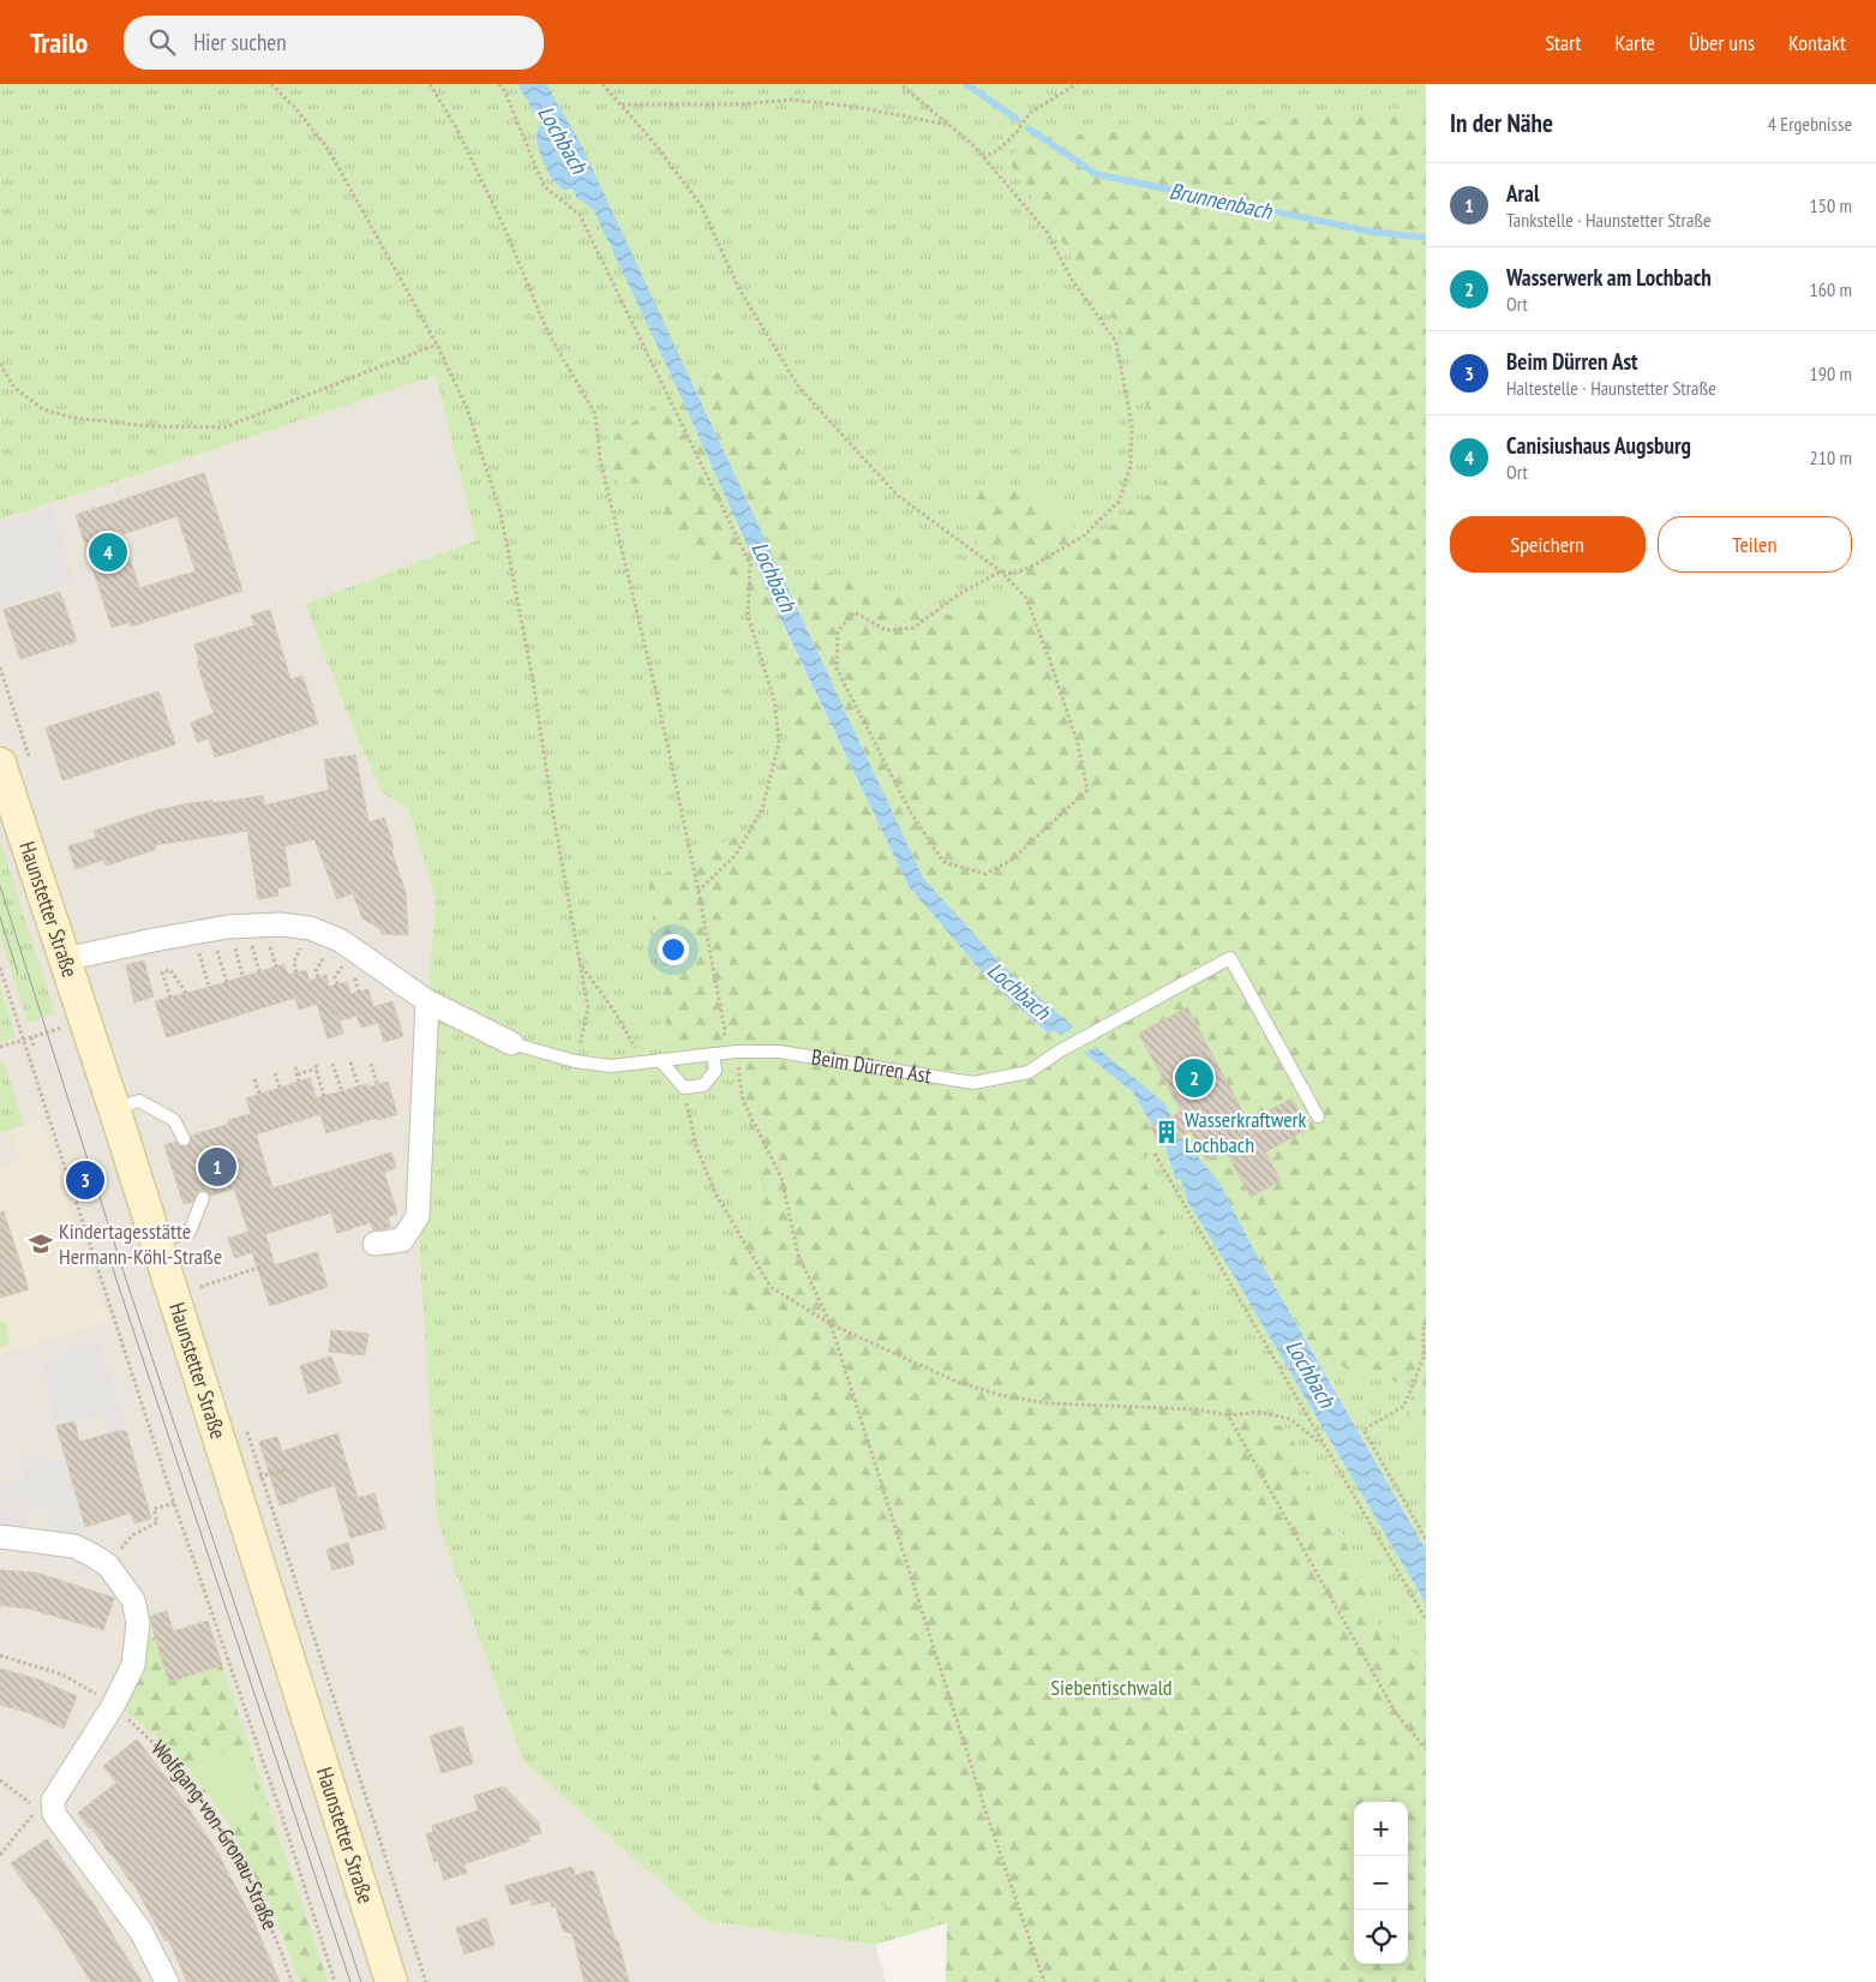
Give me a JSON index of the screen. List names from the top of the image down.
{
  "streets": {
    "main road": ["Haunstetter Straße"],
    "street": ["Beim Dürren Ast"],
    "path": ["Wolfgang-von-Gronau-Straße"]
  },
  "crossings": [
    ["Haunstetter Straße", "Beim Dürren Ast"]
  ],
  "water": ["Lochbach", "Brunnenbach"],
  "parks": ["Siebentischwald"],
  "places": {
    "building": ["Wasserkraftwerk Lochbach"],
    "school or university": ["Kindertagesstätte Hermann-Köhl-Straße"]
  },
  "page": {
    "header": "Trailo",
    "search": "Hier suchen",
    "nav": [
      "Start",
      "Karte",
      "Über uns",
      "Kontakt"
    ],
    "heading": ["In der Nähe", "4 Ergebnisse"],
    "list": [
      {
        "mark": "1",
        "name": "Aral",
        "note": "Tankstelle · Haunstetter Straße",
        "value": "150 m"
      },
      {
        "mark": "2",
        "name": "Wasserwerk am Lochbach",
        "note": "Ort",
        "value": "160 m"
      },
      {
        "mark": "3",
        "name": "Beim Dürren Ast",
        "note": "Haltestelle · Haunstetter Straße",
        "value": "190 m"
      },
      {
        "mark": "4",
        "name": "Canisiushaus Augsburg",
        "note": "Ort",
        "value": "210 m"
      }
    ],
    "buttons": ["Speichern", "Teilen"],
    "pins": [
      "4",
      "2",
      "1",
      "3"
    ],
    "map_buttons": ["+", "−"]
  }
}
